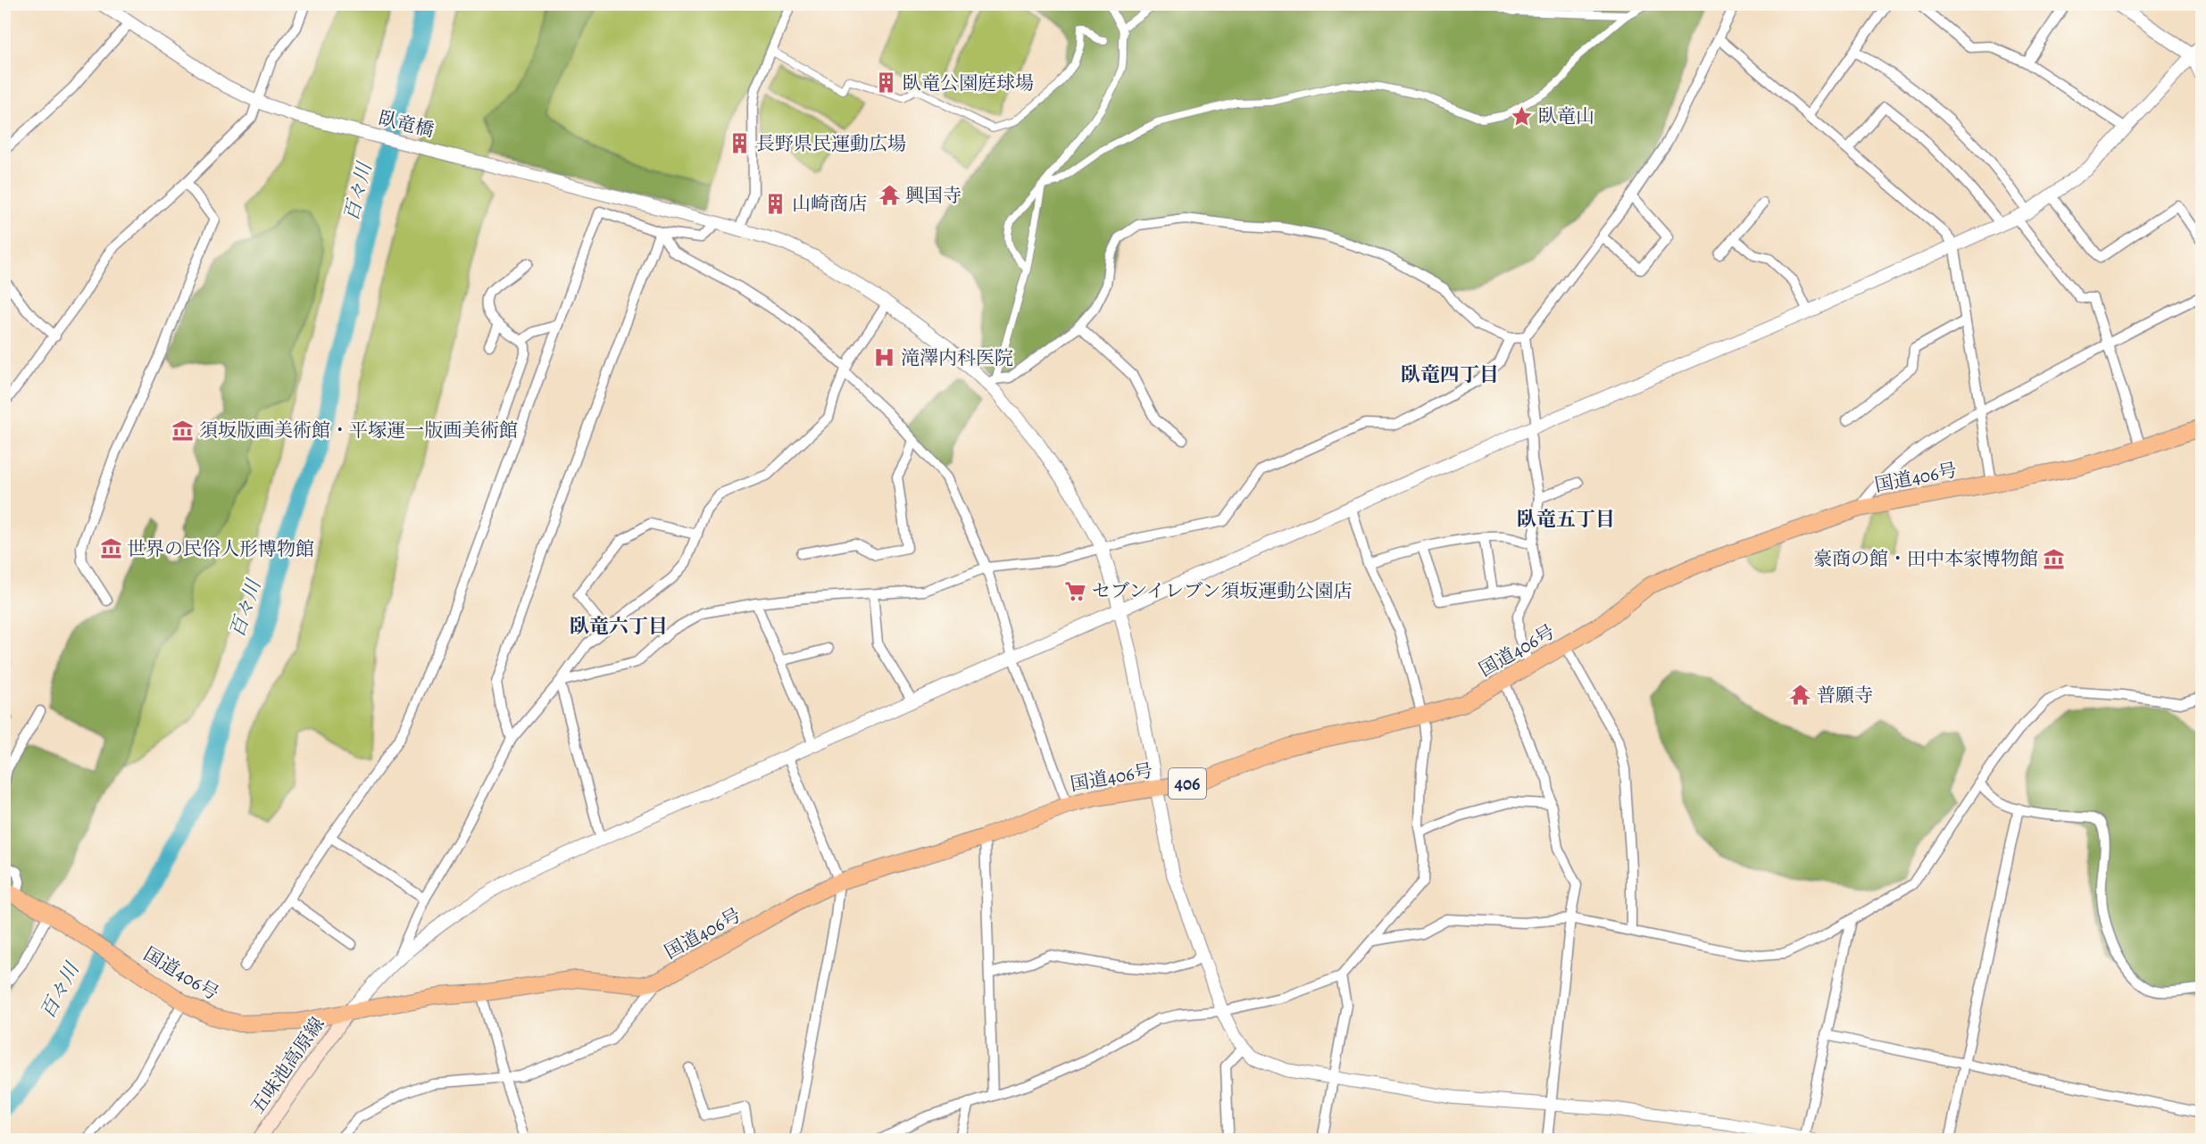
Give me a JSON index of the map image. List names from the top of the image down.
{
  "streets": {
    "highway": ["国道406号", "406"],
    "main road": ["五味池高原線"],
    "street": ["臥竜橋"]
  },
  "crossings": [
    ["臥竜橋", "国道406号"],
    ["国道406号", "五味池高原線"]
  ],
  "districts": ["臥竜四丁目", "臥竜五丁目", "臥竜六丁目"],
  "water": ["百々川"],
  "places": {
    "building": ["臥竜公園庭球場", "長野県民運動広場", "山崎商店"],
    "place": ["臥竜山"],
    "temple": ["興国寺", "普願寺"],
    "hospital": ["滝澤内科医院"],
    "museum": ["須坂版画美術館・平塚運一版画美術館", "世界の民俗人形博物館", "豪商の館・田中本家博物館"],
    "supermarket": ["セブンイレブン須坂運動公園店"]
  }
}
